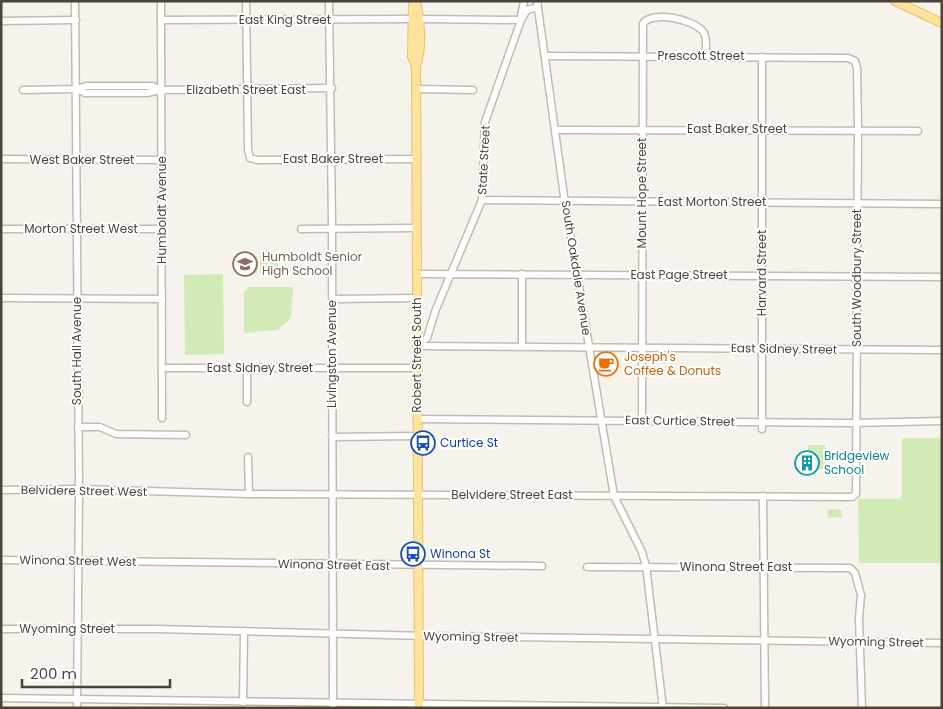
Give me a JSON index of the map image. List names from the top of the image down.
{
  "streets": {
    "main road": ["Robert Street South"],
    "street": [
      "East King Street",
      "Prescott Street",
      "Elizabeth Street East",
      "East Baker Street",
      "West Baker Street",
      "State Street",
      "Mount Hope Street",
      "East Morton Street",
      "Humboldt Avenue",
      "Morton Street West",
      "South Oakdale Avenue",
      "Harvard Street",
      "East Page Street",
      "South Woodbury Street",
      "East Sidney Street",
      "South Hall Avenue",
      "Livingston Avenue",
      "East Curtice Street",
      "Belvidere Street West",
      "Belvidere Street East",
      "Winona Street West",
      "Winona Street East",
      "Wyoming Street"
    ]
  },
  "crossings": [
    ["East King Street", "Humboldt Avenue"],
    ["East King Street", "Livingston Avenue"],
    ["Prescott Street", "Mount Hope Street"],
    ["Prescott Street", "South Oakdale Avenue"],
    ["Prescott Street", "Harvard Street"],
    ["Prescott Street", "South Woodbury Street"],
    ["Elizabeth Street East", "East Baker Street"],
    ["Elizabeth Street East", "Humboldt Avenue"],
    ["Elizabeth Street East", "South Hall Avenue"],
    ["Elizabeth Street East", "Livingston Avenue"],
    ["East Baker Street", "Mount Hope Street"],
    ["East Baker Street", "South Oakdale Avenue"],
    ["East Baker Street", "Harvard Street"],
    ["East Baker Street", "South Woodbury Street"],
    ["East Baker Street", "Livingston Avenue"],
    ["East Baker Street", "Robert Street South"],
    ["West Baker Street", "Humboldt Avenue"],
    ["West Baker Street", "South Hall Avenue"],
    ["State Street", "East Morton Street"],
    ["State Street", "East Page Street"],
    ["State Street", "East Sidney Street"],
    ["State Street", "Robert Street South"],
    ["Mount Hope Street", "East Morton Street"],
    ["Mount Hope Street", "East Page Street"],
    ["Mount Hope Street", "East Sidney Street"],
    ["Mount Hope Street", "East Curtice Street"],
    ["East Morton Street", "South Oakdale Avenue"],
    ["East Morton Street", "Harvard Street"],
    ["East Morton Street", "South Woodbury Street"],
    ["Humboldt Avenue", "Morton Street West"],
    ["Humboldt Avenue", "East Sidney Street"],
    ["Morton Street West", "South Hall Avenue"],
    ["South Oakdale Avenue", "East Page Street"],
    ["South Oakdale Avenue", "East Sidney Street"],
    ["South Oakdale Avenue", "East Curtice Street"],
    ["South Oakdale Avenue", "Belvidere Street East"],
    ["South Oakdale Avenue", "Winona Street East"],
    ["South Oakdale Avenue", "Wyoming Street"],
    ["Harvard Street", "East Page Street"],
    ["Harvard Street", "East Sidney Street"],
    ["Harvard Street", "East Curtice Street"],
    ["East Page Street", "South Woodbury Street"],
    ["East Page Street", "Robert Street South"],
    ["South Woodbury Street", "East Sidney Street"],
    ["South Woodbury Street", "East Curtice Street"],
    ["South Woodbury Street", "Belvidere Street East"],
    ["East Sidney Street", "Livingston Avenue"],
    ["East Sidney Street", "Robert Street South"],
    ["South Hall Avenue", "Belvidere Street West"],
    ["South Hall Avenue", "Winona Street West"],
    ["South Hall Avenue", "Wyoming Street"],
    ["Livingston Avenue", "Belvidere Street East"],
    ["Livingston Avenue", "Winona Street East"],
    ["Livingston Avenue", "Wyoming Street"],
    ["Robert Street South", "East Curtice Street"],
    ["Robert Street South", "Belvidere Street East"],
    ["Robert Street South", "Winona Street East"],
    ["Robert Street South", "Wyoming Street"],
    ["Belvidere Street West", "Belvidere Street East"],
    ["Winona Street West", "Winona Street East"],
    ["Winona Street East", "Wyoming Street"]
  ],
  "places": {
    "school or university": ["Humboldt Senior High School"],
    "cafe": ["Joseph's Coffee & Donuts"],
    "bus stop": ["Curtice St", "Winona St"],
    "building": ["Bridgeview School"]
  },
  "scale_bar": "200 m"
}
